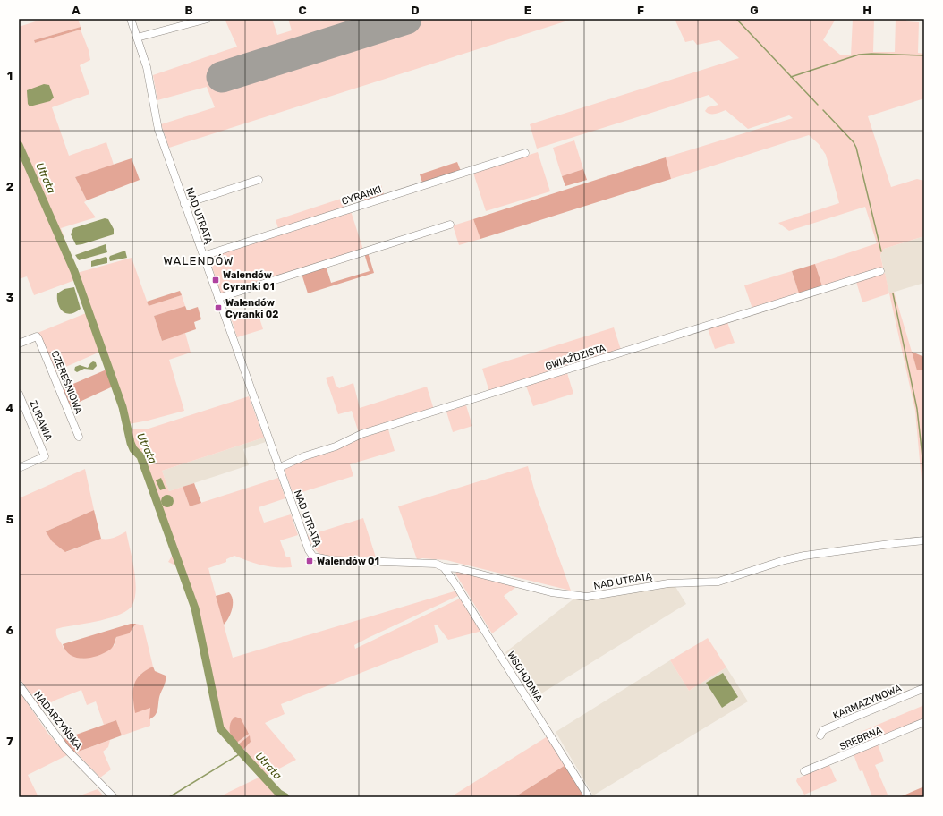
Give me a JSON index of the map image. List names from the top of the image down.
{
  "streets": {
    "street": [
      "CYRANKI",
      "NAD UTRATĄ",
      "GWIAŹDZISTA",
      "CZEREŚNIOWA",
      "ŻURAWIA",
      "WSCHODNIA",
      "KARMAZYNOWA",
      "NADARZYŃSKA",
      "SREBRNA"
    ]
  },
  "crossings": [
    ["CYRANKI", "NAD UTRATĄ"],
    ["NAD UTRATĄ", "GWIAŹDZISTA"],
    ["NAD UTRATĄ", "WSCHODNIA"]
  ],
  "districts": ["WALENDÓW"],
  "water": ["Utrata"],
  "places": {
    "transit": ["Walendów Cyranki 01", "Walendów Cyranki 02", "Walendów 01"]
  },
  "grid": {
    "columns": [
      "A",
      "B",
      "C",
      "D",
      "E",
      "F",
      "G",
      "H"
    ],
    "rows": [
      "1",
      "2",
      "3",
      "4",
      "5",
      "6",
      "7"
    ]
  }
}
